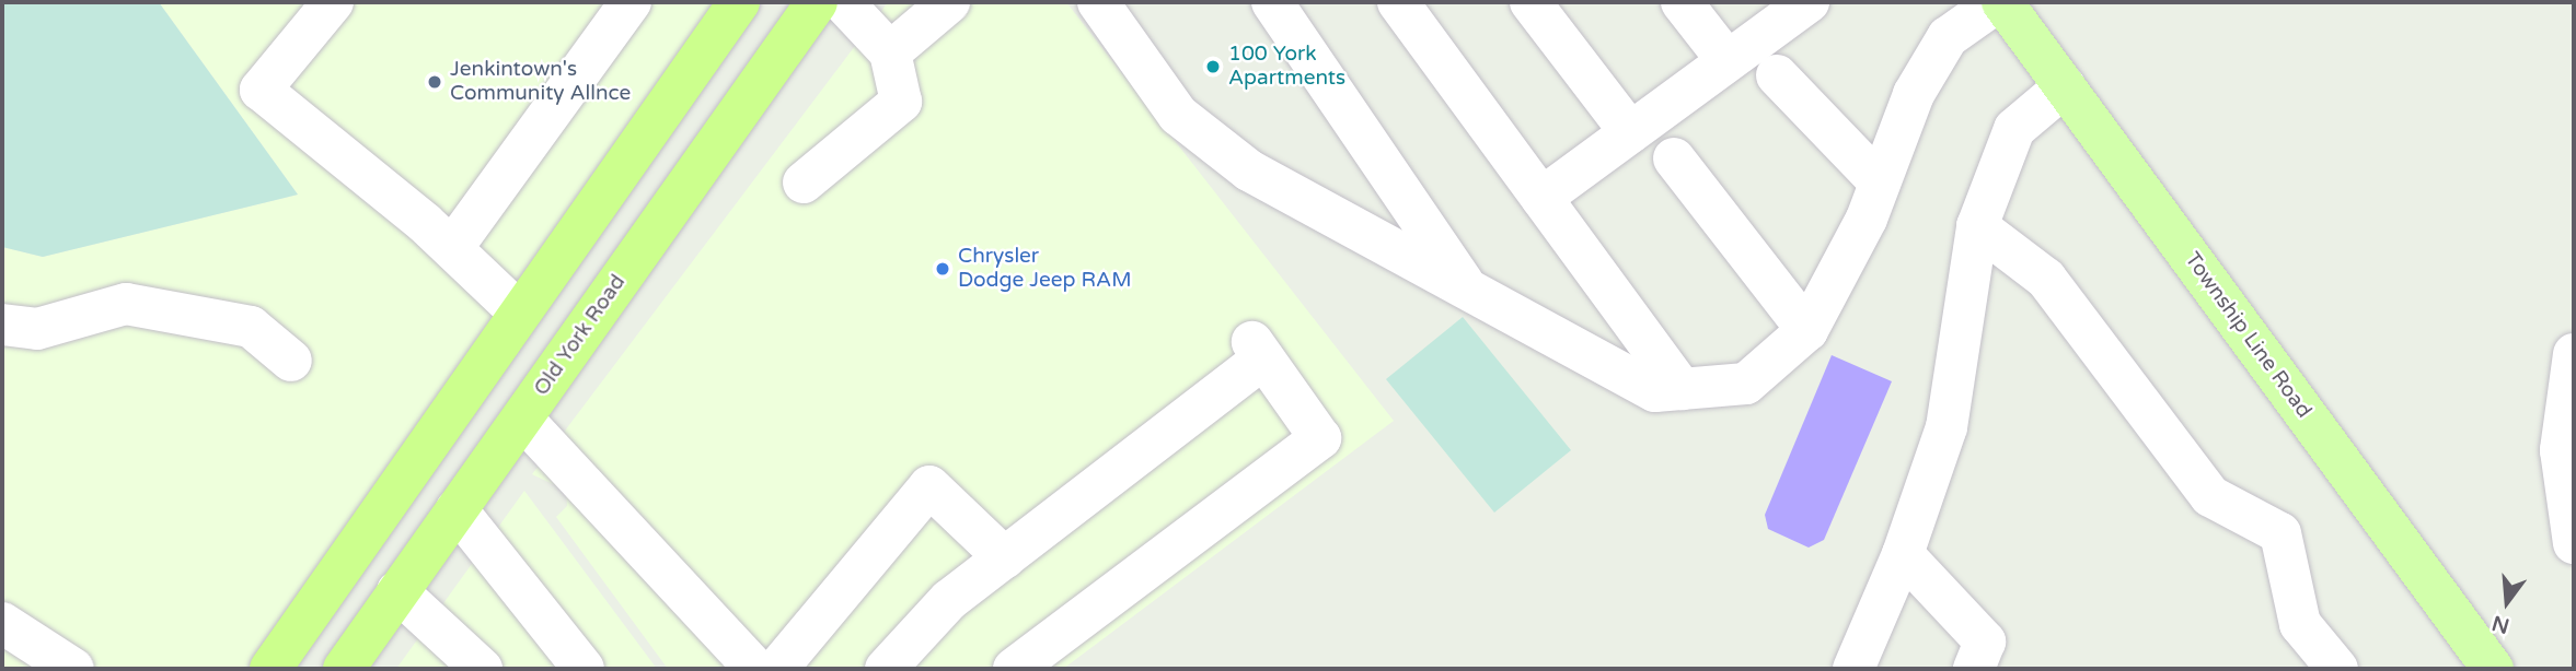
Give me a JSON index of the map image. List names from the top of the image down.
{
  "streets": {
    "highway": ["Old York Road"],
    "main road": ["Township Line Road"]
  },
  "places": ["100 York Apartments", "Jenkintown's Community Allnce", "Chrysler Dodge Jeep RAM"],
  "north": "bottom"
}
